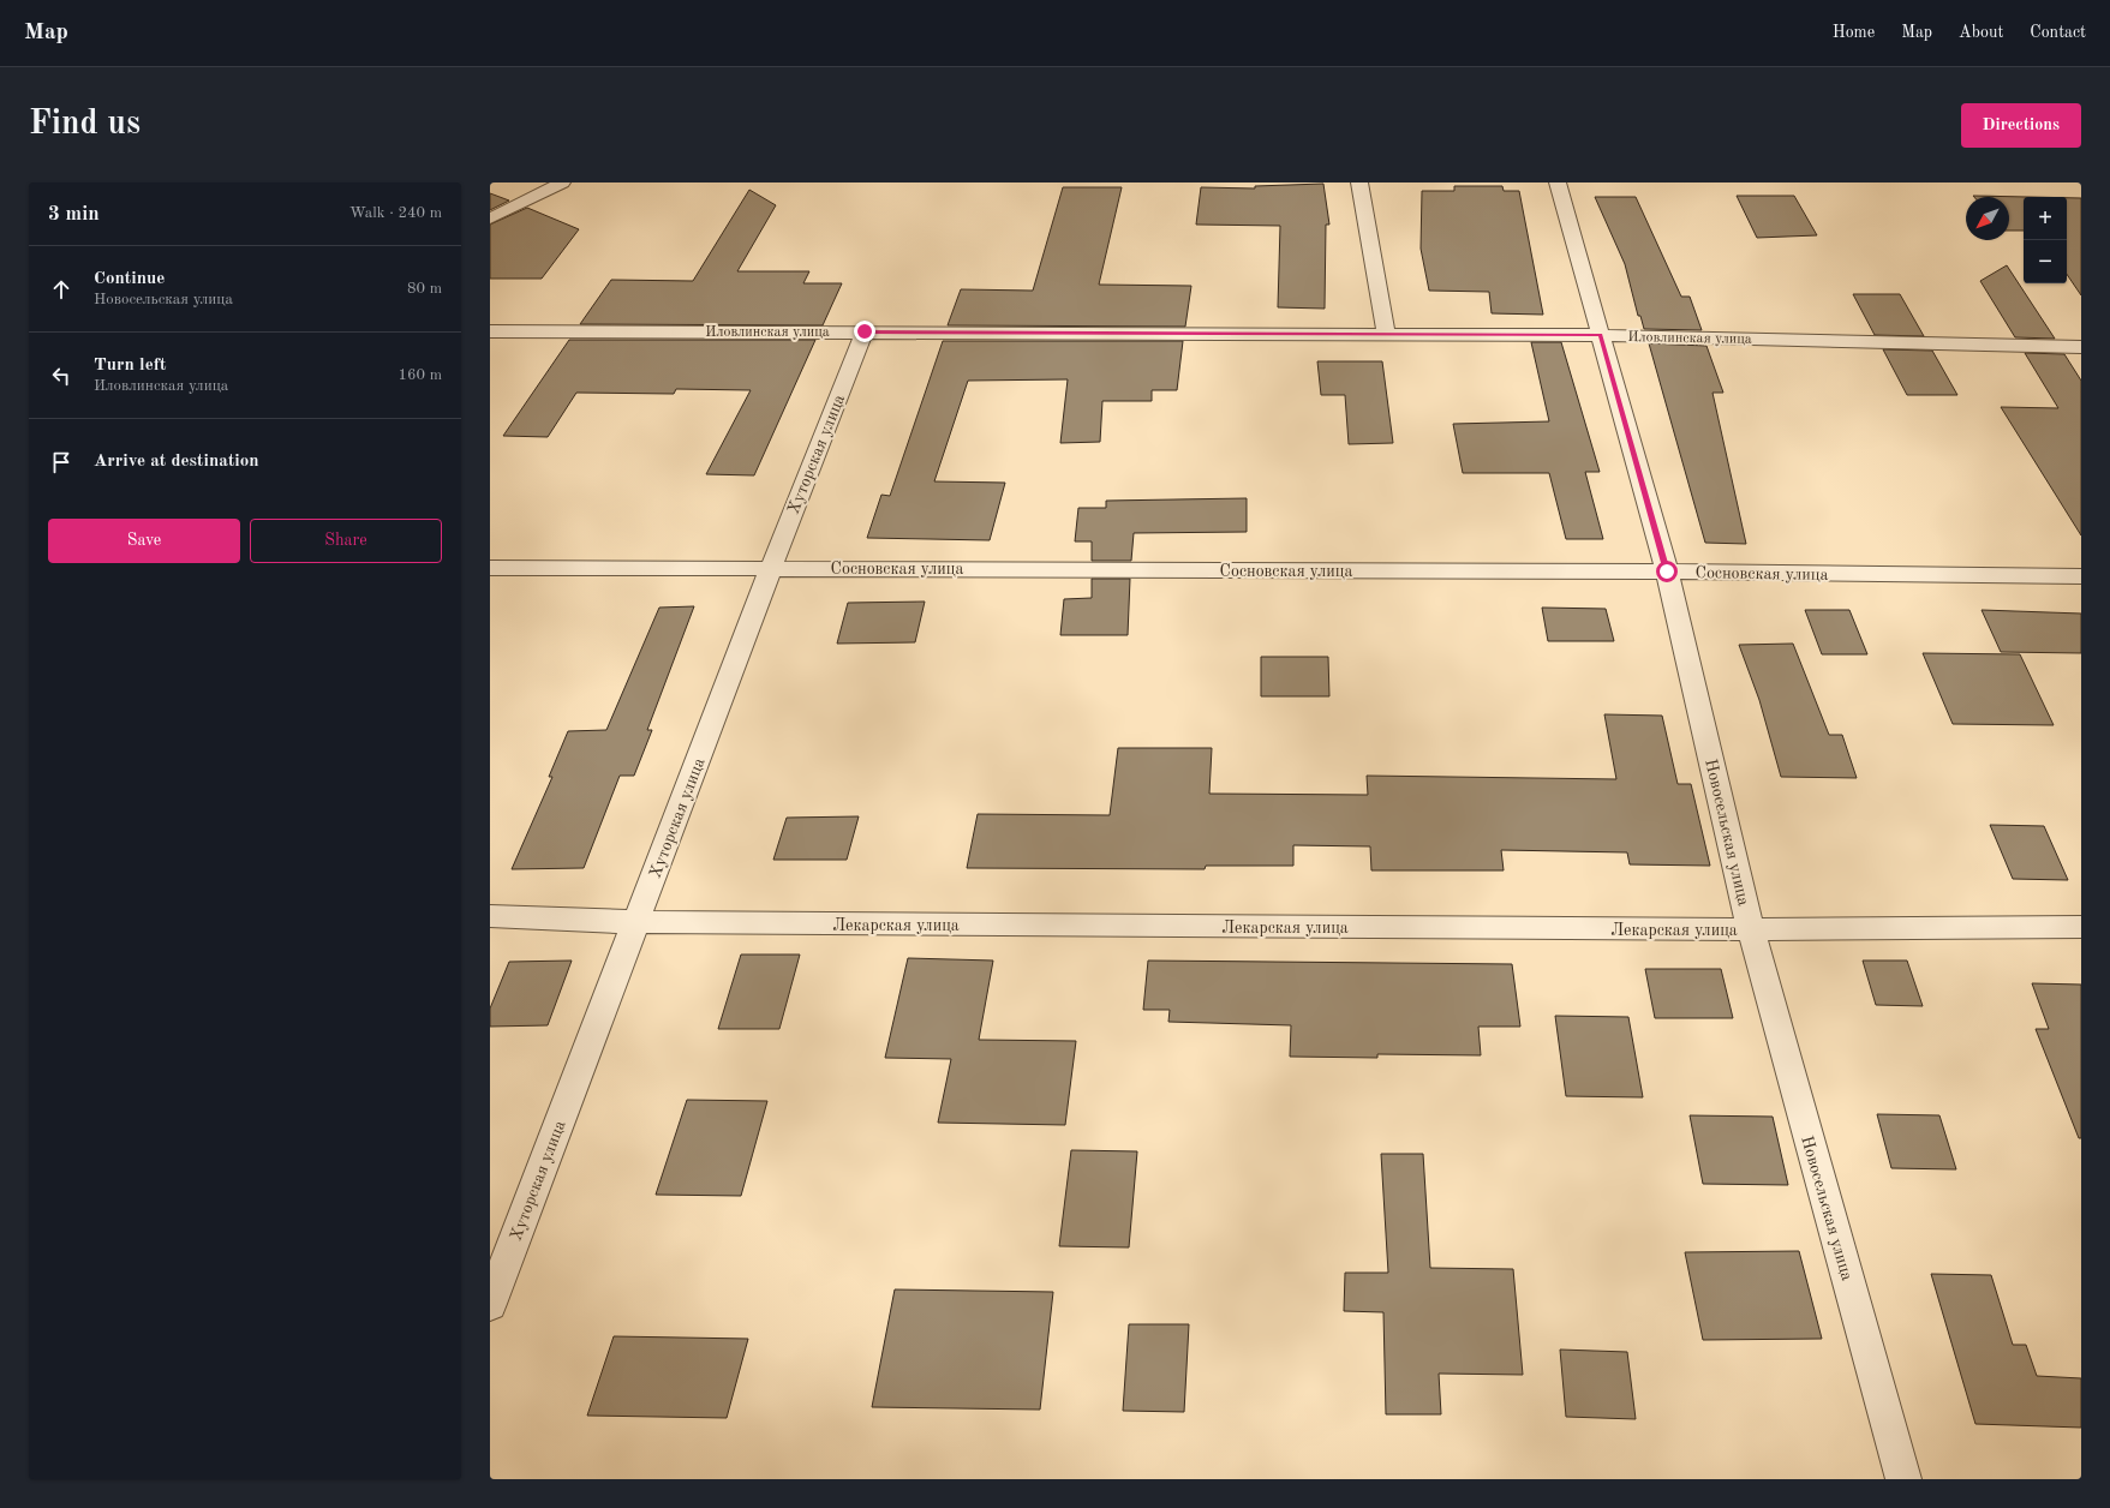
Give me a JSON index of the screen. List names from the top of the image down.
{
  "streets": {
    "street": [
      "Иловлинская улица",
      "Хуторская улица",
      "Сосновская улица",
      "Новосельская улица",
      "Лекарская улица"
    ]
  },
  "crossings": [
    ["Иловлинская улица", "Хуторская улица"],
    ["Иловлинская улица", "Новосельская улица"],
    ["Хуторская улица", "Сосновская улица"],
    ["Хуторская улица", "Лекарская улица"],
    ["Сосновская улица", "Новосельская улица"],
    ["Новосельская улица", "Лекарская улица"]
  ],
  "north": "bottom left",
  "page": {
    "header": "Map",
    "nav": [
      "Home",
      "Map",
      "About",
      "Contact"
    ],
    "buttons": [
      "Directions",
      ["Save", "Share"]
    ],
    "title": "Find us",
    "heading": ["3 min", "Walk · 240 m"],
    "map_buttons": ["+", "−"],
    "list": [
      ["Continue", "Новосельская улица", "80 m"],
      ["Turn left", "Иловлинская улица", "160 m"],
      "Arrive at destination"
    ]
  }
}
